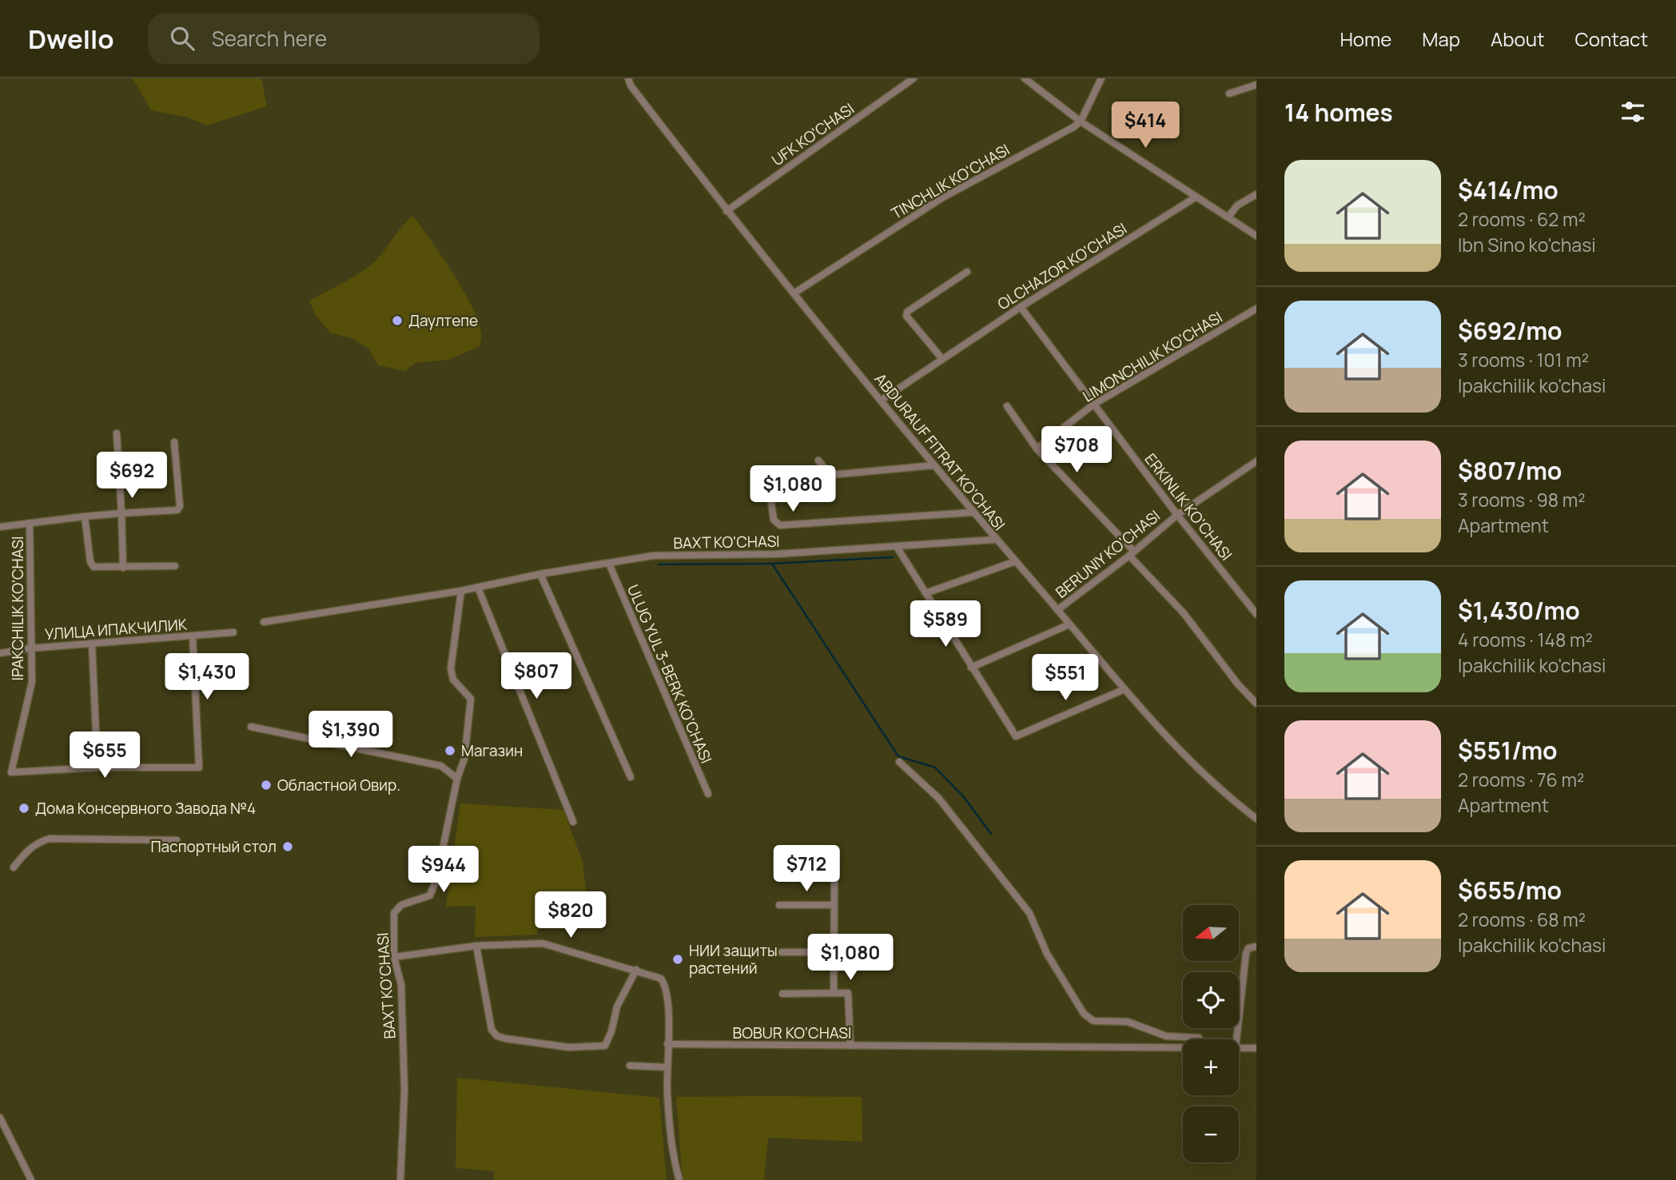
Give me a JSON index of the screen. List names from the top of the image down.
{
  "streets": {
    "street": [
      "UFK KO'CHASI",
      "TINCHLIK KO'CHASI",
      "OLCHAZOR KO'CHASI",
      "LIMONCHILIK KO'CHASI",
      "ABDURAUF FITRAT KO'CHASI",
      "ERKINLIK KO'CHASI",
      "BAXT KO'CHASI",
      "BERUNIY KO'CHASI",
      "IPAKCHILIK KO'CHASI",
      "УЛИЦА ИПАКЧИЛИК",
      "ULUG YUL 3-BERK KO'CHASI",
      "BOBUR KO'CHASI"
    ]
  },
  "crossings": [
    ["UFK KO'CHASI", "ABDURAUF FITRAT KO'CHASI"],
    ["TINCHLIK KO'CHASI", "ABDURAUF FITRAT KO'CHASI"],
    ["OLCHAZOR KO'CHASI", "ABDURAUF FITRAT KO'CHASI"],
    ["OLCHAZOR KO'CHASI", "ERKINLIK KO'CHASI"],
    ["LIMONCHILIK KO'CHASI", "ERKINLIK KO'CHASI"],
    ["ABDURAUF FITRAT KO'CHASI", "BAXT KO'CHASI"],
    ["ABDURAUF FITRAT KO'CHASI", "BERUNIY KO'CHASI"],
    ["ERKINLIK KO'CHASI", "BERUNIY KO'CHASI"],
    ["BAXT KO'CHASI", "ULUG YUL 3-BERK KO'CHASI"],
    ["IPAKCHILIK KO'CHASI", "УЛИЦА ИПАКЧИЛИК"]
  ],
  "places": [
    "Даултепе",
    "Магазин",
    "Областной Овир.",
    "Дома Консервного Завода №4",
    "Паспортный стол",
    "НИИ защиты растений"
  ],
  "north": "left",
  "page": {
    "header": "Dwello",
    "search": "Search here",
    "nav": [
      "Home",
      "Map",
      "About",
      "Contact"
    ],
    "heading": "14 homes",
    "price": [
      "$414",
      "$708",
      "$692",
      "$1,080",
      "$589",
      "$807",
      "$1,430",
      "$551",
      "$1,390",
      "$655",
      "$712",
      "$944",
      "$820",
      "$1,080"
    ],
    "list": [
      {
        "name": "$414/mo",
        "note": "2 rooms · 62 m² · Ibn Sino ko'chasi"
      },
      {
        "name": "$692/mo",
        "note": "3 rooms · 101 m² · Ipakchilik ko'chasi"
      },
      {
        "name": "$807/mo",
        "note": "3 rooms · 98 m² · Apartment"
      },
      {
        "name": "$1,430/mo",
        "note": "4 rooms · 148 m² · Ipakchilik ko'chasi"
      },
      {
        "name": "$551/mo",
        "note": "2 rooms · 76 m² · Apartment"
      },
      {
        "name": "$655/mo",
        "note": "2 rooms · 68 m² · Ipakchilik ko'chasi"
      }
    ],
    "map_buttons": ["+", "−"]
  }
}
